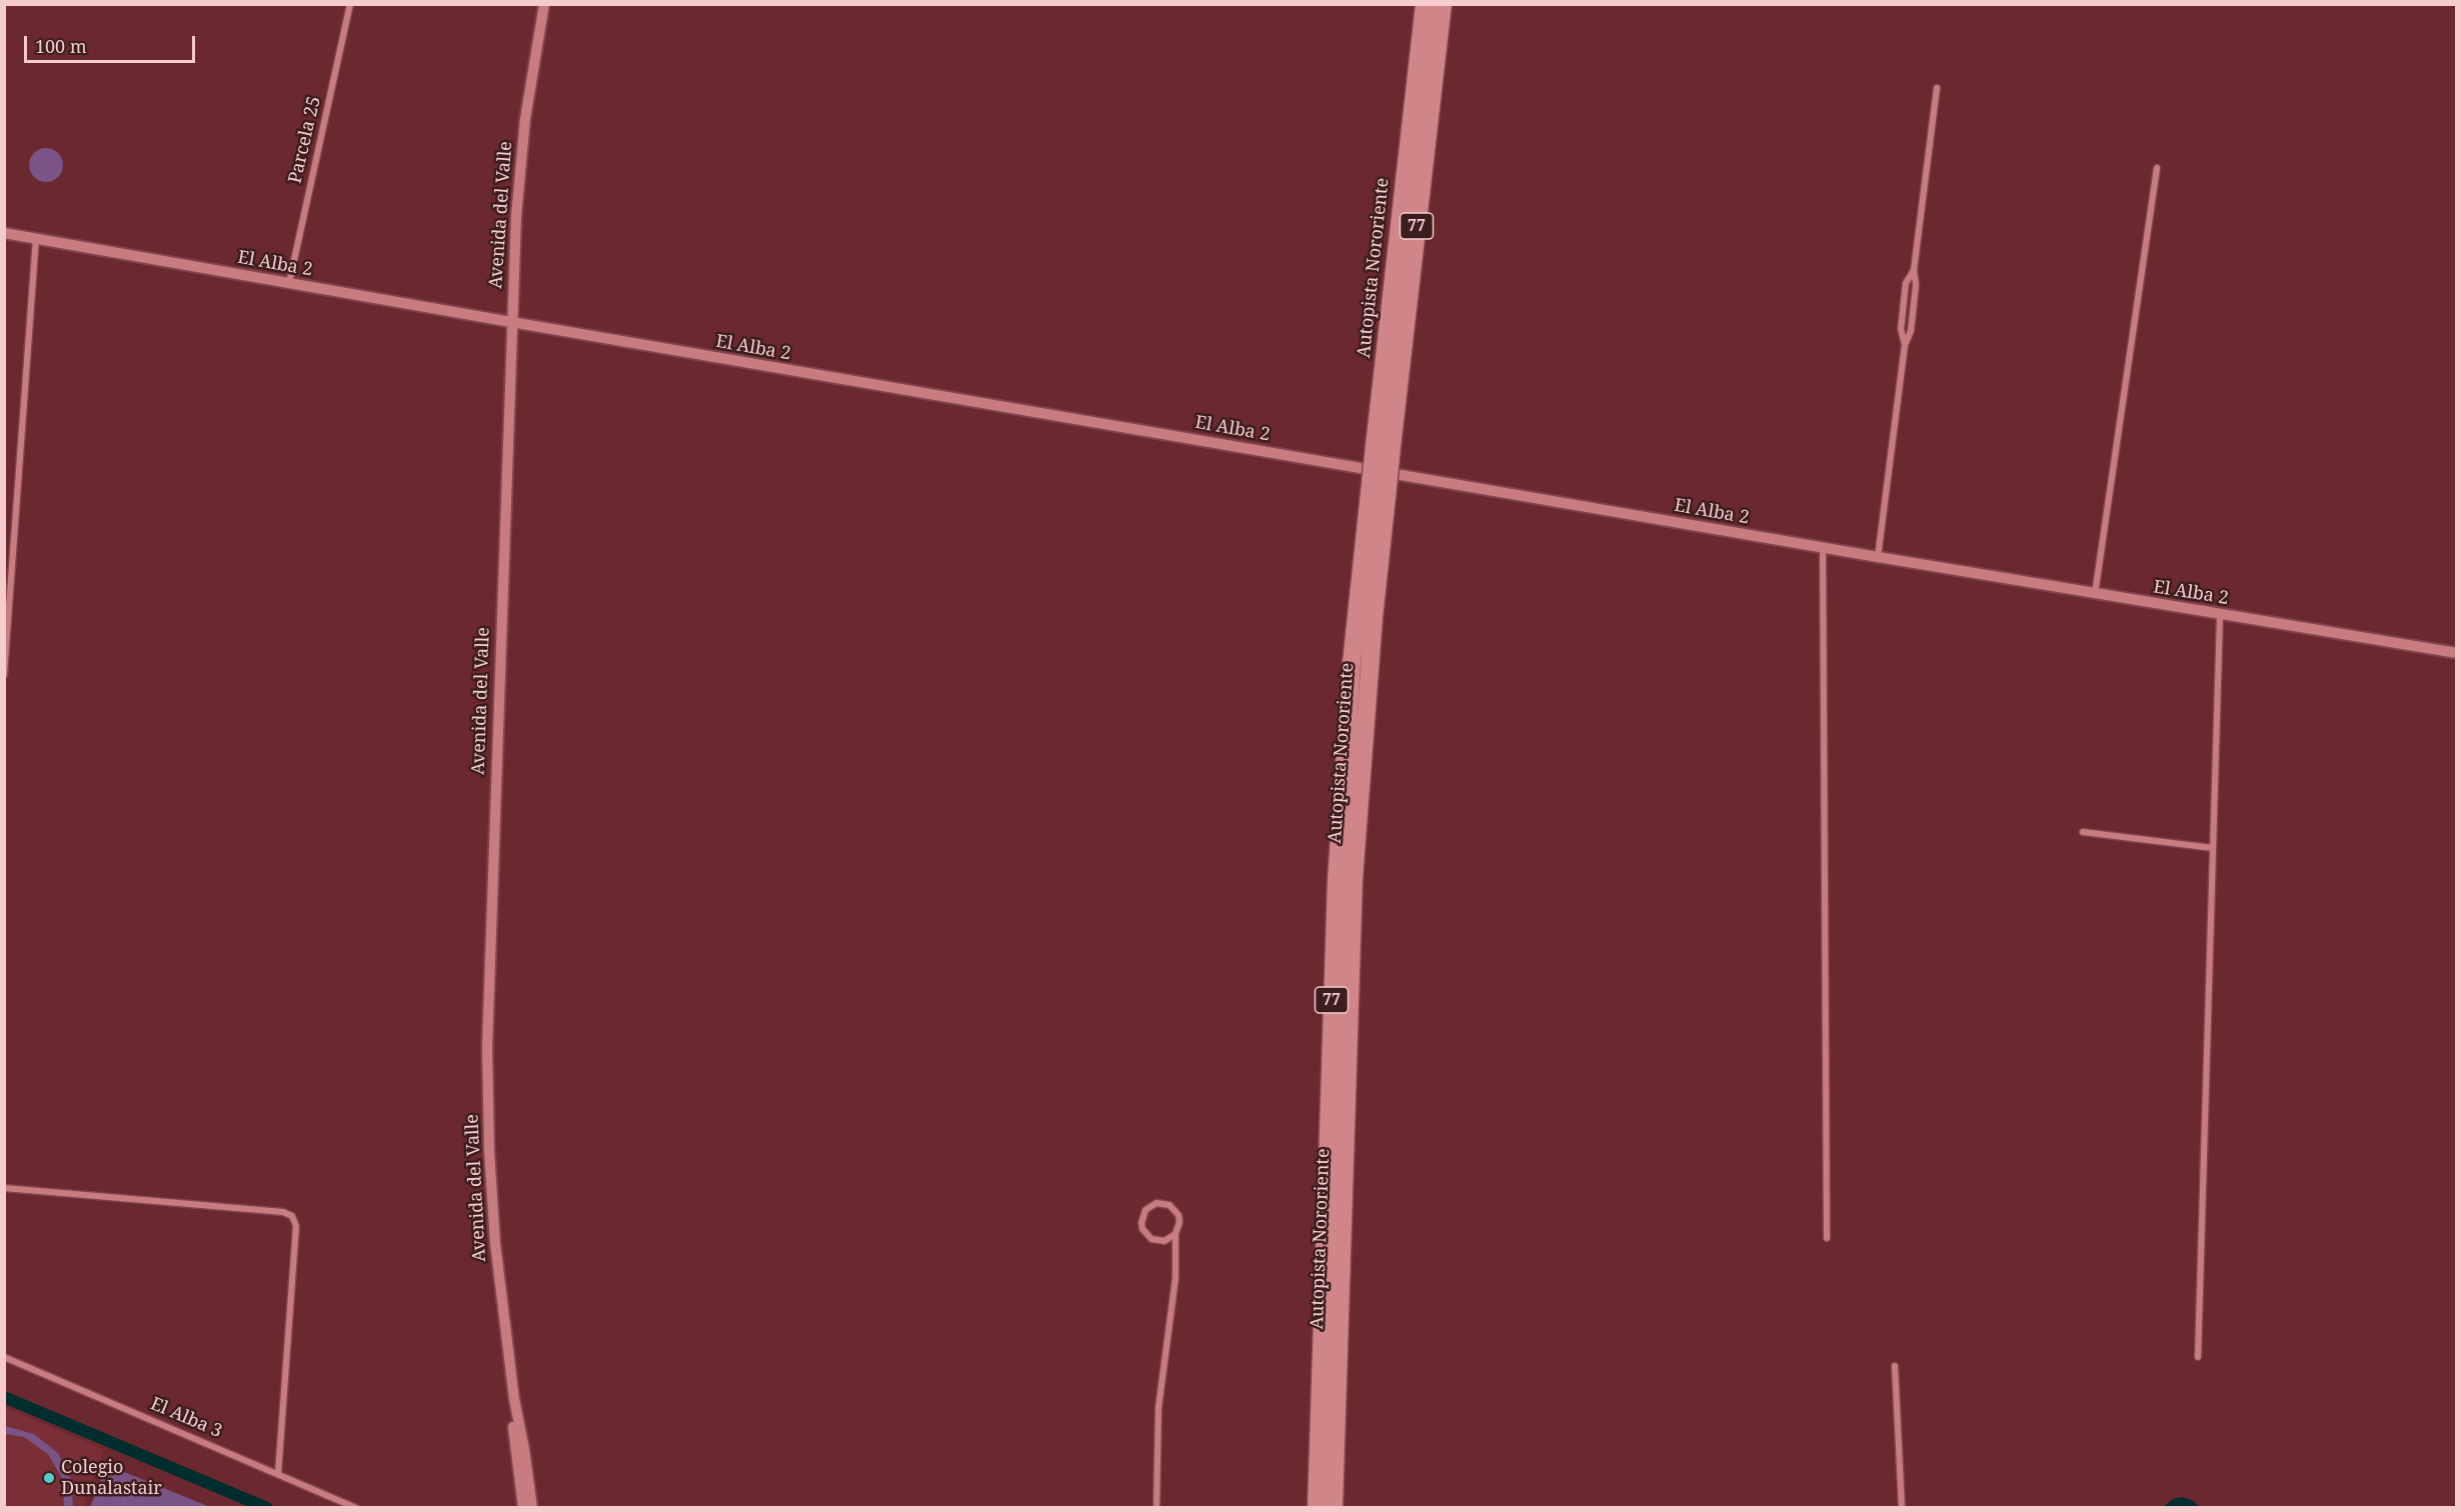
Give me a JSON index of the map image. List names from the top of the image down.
{
  "streets": {
    "highway": ["77", "Autopista Nororiente"],
    "street": [
      "Parcela 25",
      "Avenida del Valle",
      "El Alba 2",
      "El Alba 3"
    ]
  },
  "crossings": [
    ["Parcela 25", "El Alba 2"],
    ["Avenida del Valle", "El Alba 2"]
  ],
  "places": ["Colegio Dunalastair"],
  "scale_bar": "100 m"
}
